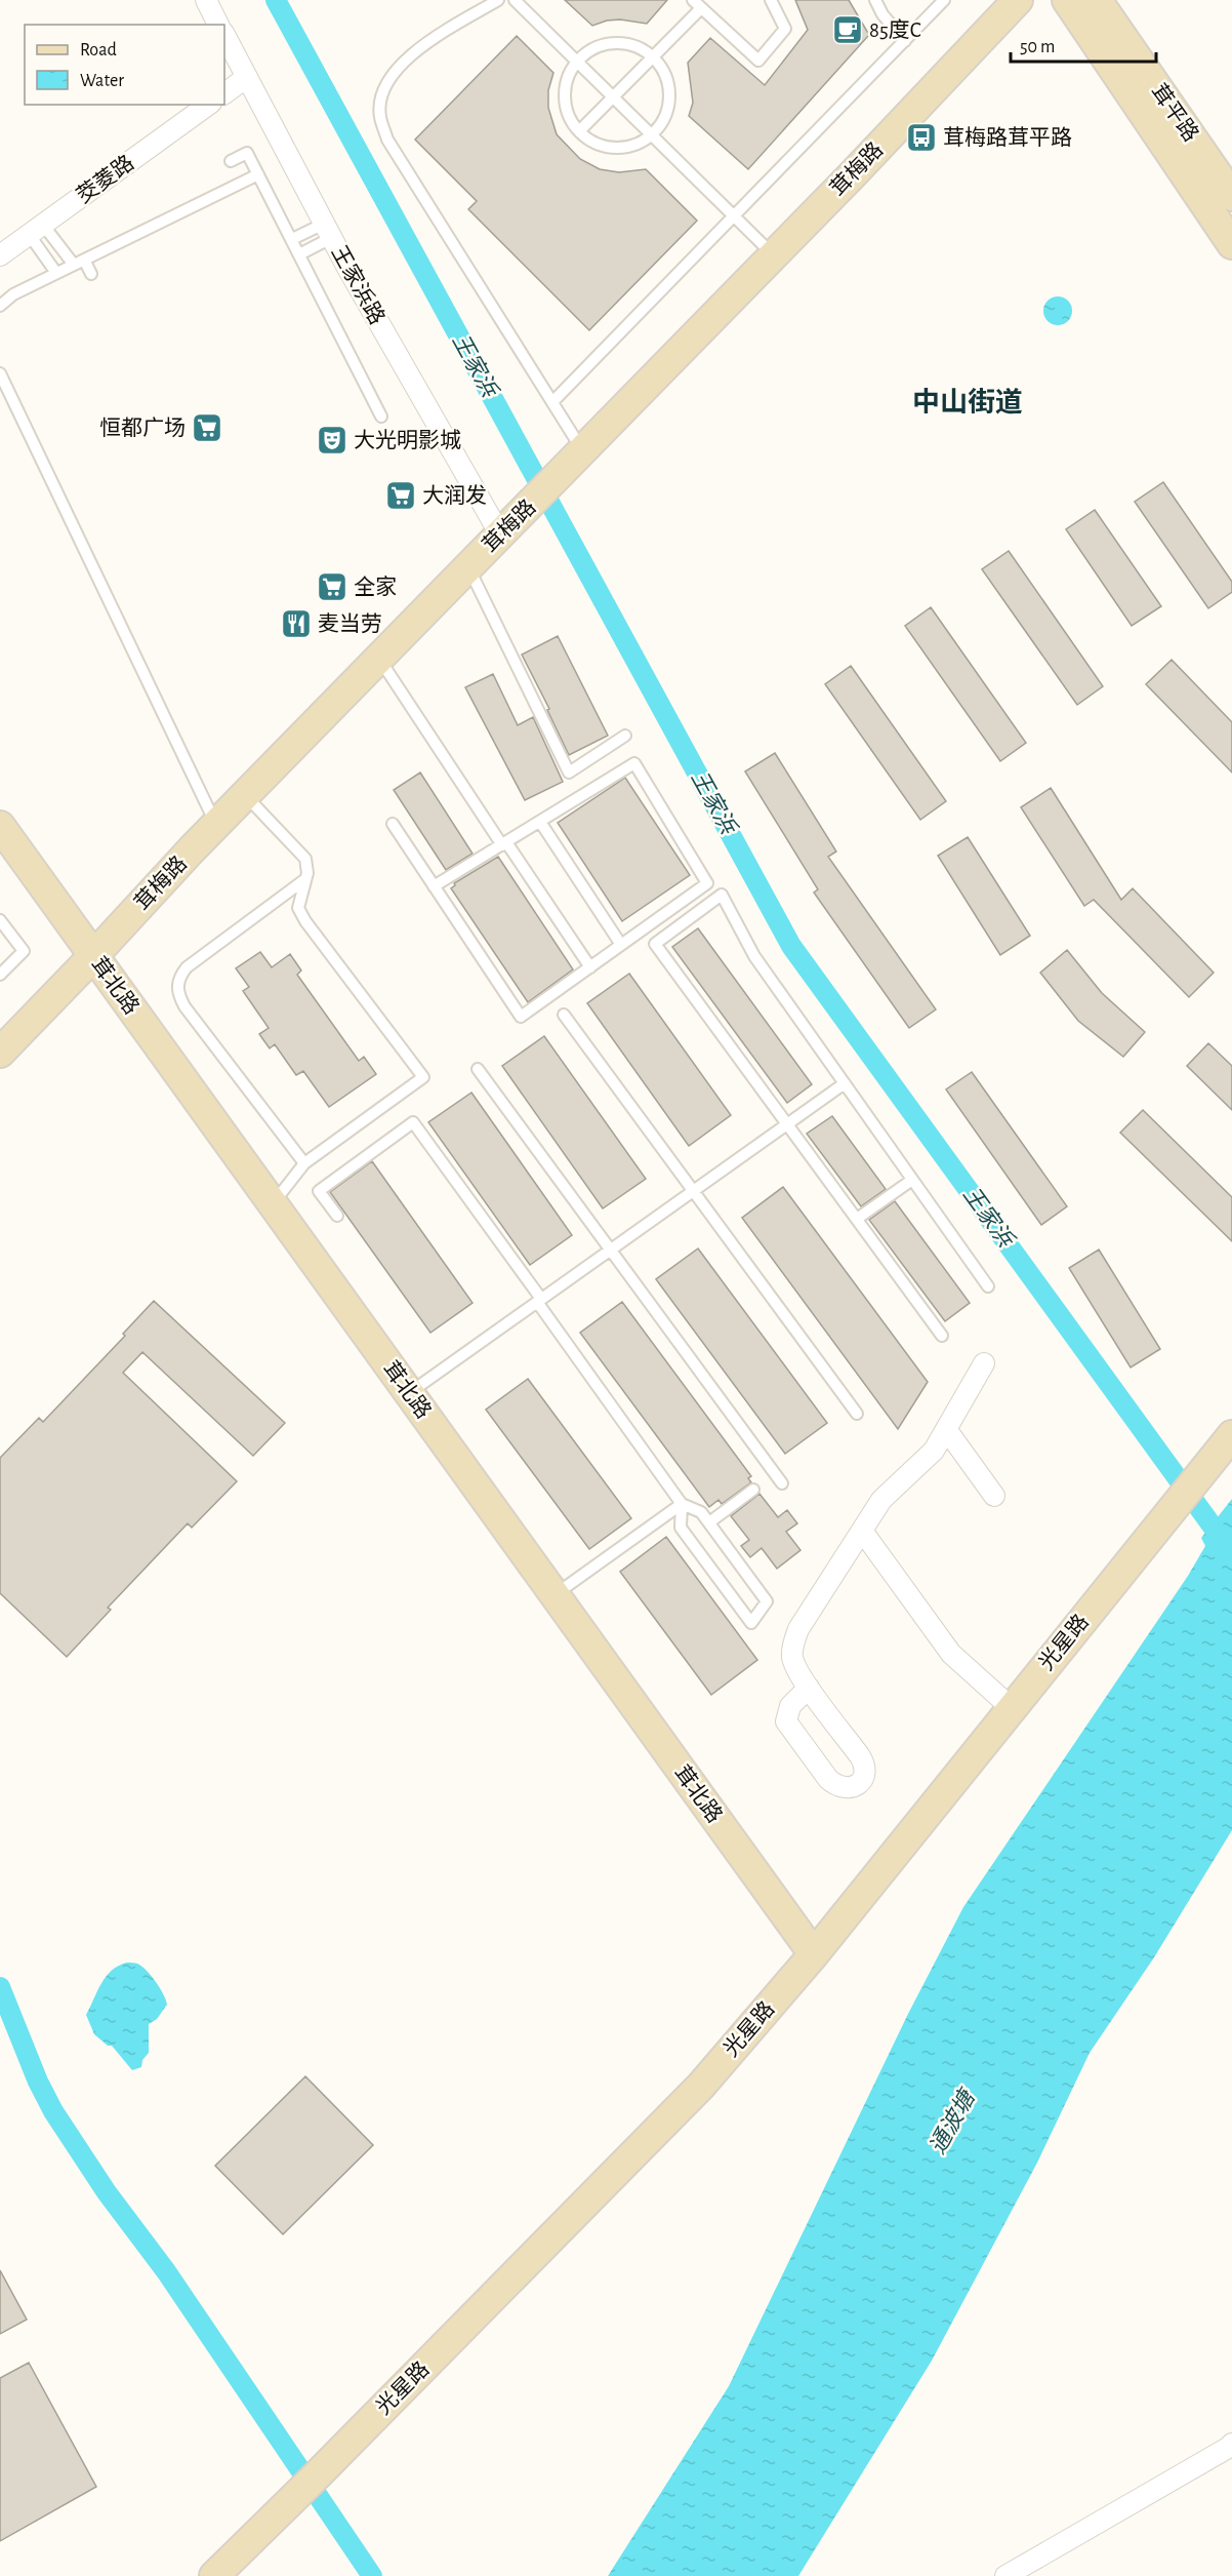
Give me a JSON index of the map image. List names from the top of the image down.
{
  "streets": {
    "street": [
      "茸平路",
      "茸梅路",
      "茭菱路",
      "王家浜路",
      "茸北路",
      "光星路"
    ]
  },
  "crossings": [
    ["茸梅路", "王家浜路"],
    ["茸梅路", "茸北路"],
    ["茸北路", "光星路"]
  ],
  "districts": ["中山街道"],
  "water": ["王家浜", "通波塘"],
  "places": {
    "cafe": ["85度C"],
    "bus stop": ["茸梅路茸平路"],
    "supermarket": ["恒都广场", "大润发", "全家"],
    "theatre": ["大光明影城"],
    "restaurant": ["麦当劳"]
  },
  "legend": ["Road", "Water"],
  "scale_bar": "50 m"
}
